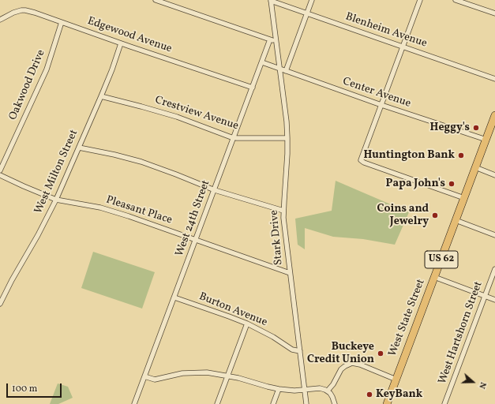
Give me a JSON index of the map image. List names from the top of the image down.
{
  "streets": {
    "highway": ["US 62", "West State Street"],
    "street": [
      "Blenheim Avenue",
      "Edgewood Avenue",
      "Oakwood Drive",
      "Center Avenue",
      "Crestview Avenue",
      "West Milton Street",
      "Pleasant Place",
      "West 24th Street",
      "Stark Drive",
      "Burton Avenue",
      "West Hartshorn Street"
    ]
  },
  "crossings": [
    ["Blenheim Avenue", "Stark Drive"],
    ["Edgewood Avenue", "Oakwood Drive"],
    ["Edgewood Avenue", "West Milton Street"],
    ["Edgewood Avenue", "West 24th Street"],
    ["Center Avenue", "West 24th Street"],
    ["Center Avenue", "Stark Drive"],
    ["Center Avenue", "West State Street"],
    ["Crestview Avenue", "West Milton Street"],
    ["Crestview Avenue", "West 24th Street"],
    ["Crestview Avenue", "Stark Drive"],
    ["West Milton Street", "Pleasant Place"],
    ["Pleasant Place", "West 24th Street"],
    ["Pleasant Place", "Stark Drive"],
    ["West 24th Street", "Burton Avenue"],
    ["Stark Drive", "Burton Avenue"]
  ],
  "places": [
    "Heggy's",
    "Huntington Bank",
    "Papa John's",
    "Coins and Jewelry",
    "Buckeye Credit Union",
    "KeyBank"
  ],
  "scale_bar": "100 m",
  "north": "right"
}
